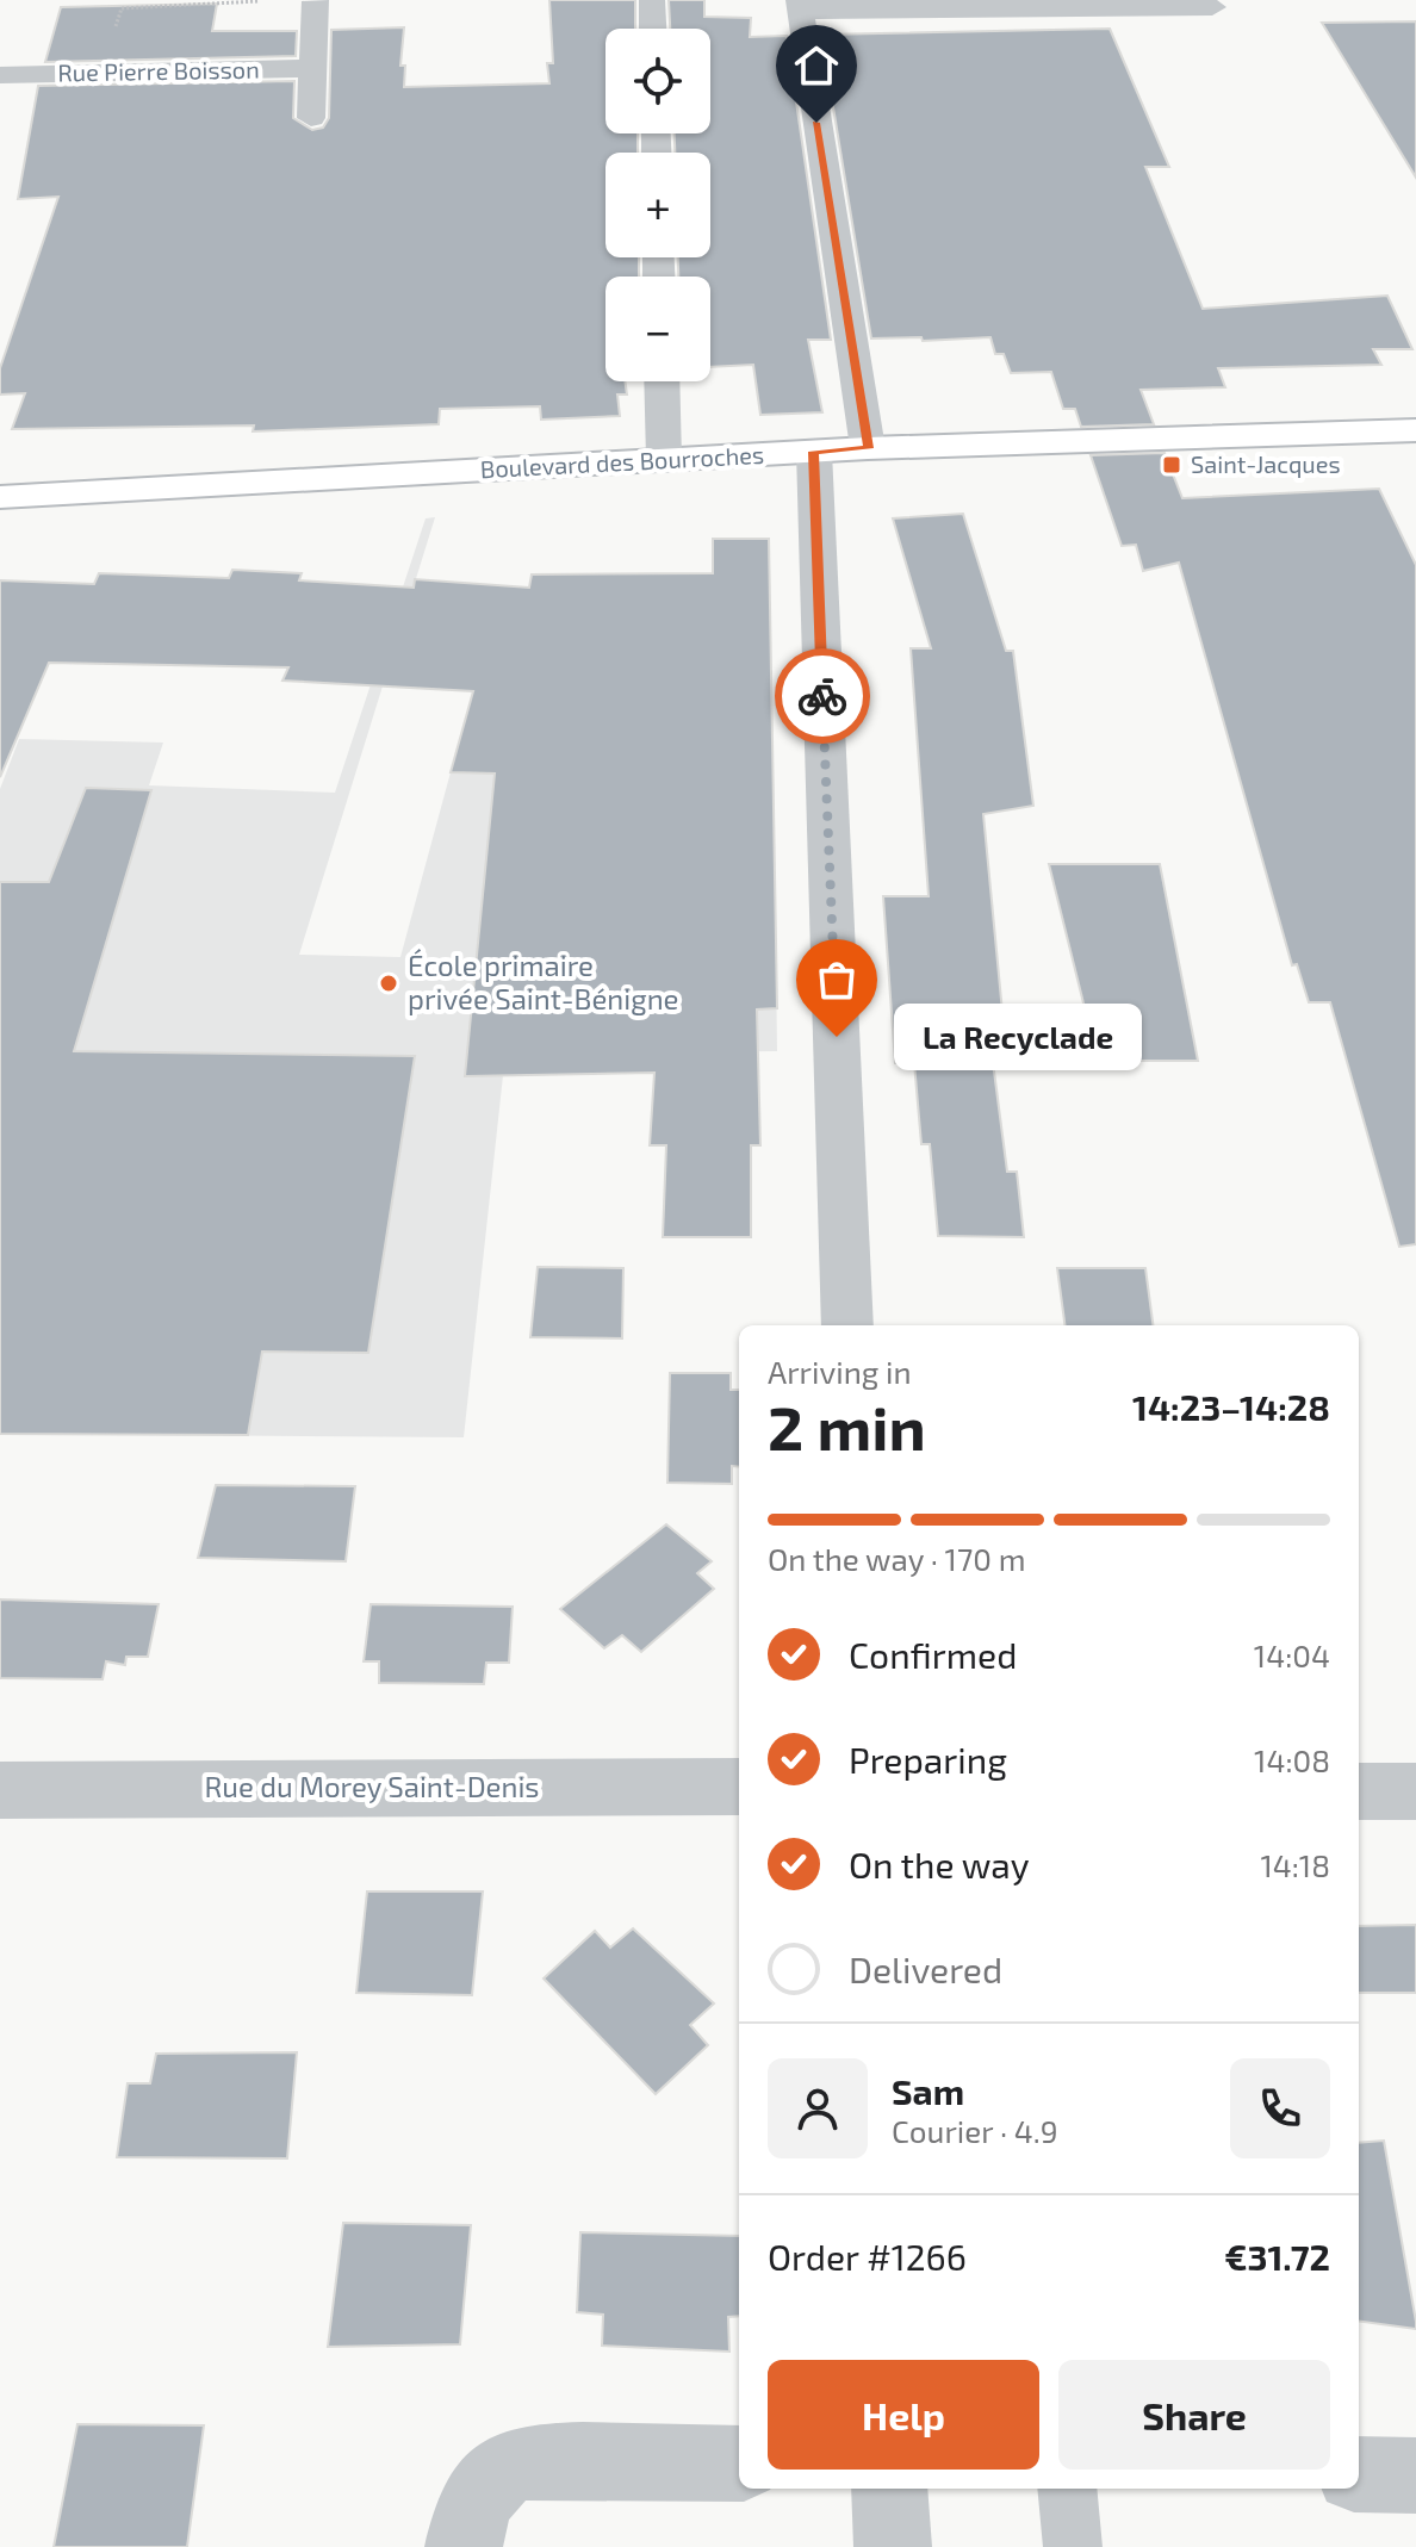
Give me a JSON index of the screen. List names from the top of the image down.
{
  "streets": {
    "main road": ["Boulevard des Bourroches"],
    "street": ["Rue Pierre Boisson", "Rue du Morey Saint-Denis"]
  },
  "places": {
    "transit": ["Saint-Jacques"],
    "other": ["École primaire privée Saint-Bénigne", "La Recyclade"]
  },
  "page": {
    "map_buttons": ["+", "−"],
    "bubble": "La Recyclade",
    "heading": ["2 min", "Arriving in", "14:23–14:28"],
    "panel": [
      "Sam",
      "Courier · 4.9",
      "Order #1266",
      "€31.72"
    ],
    "bar": "On the way · 170 m",
    "list": [
      ["Confirmed", "14:04"],
      ["Preparing", "14:08"],
      ["On the way", "14:18"],
      "Delivered"
    ],
    "buttons": ["Help", "Share"]
  }
}
